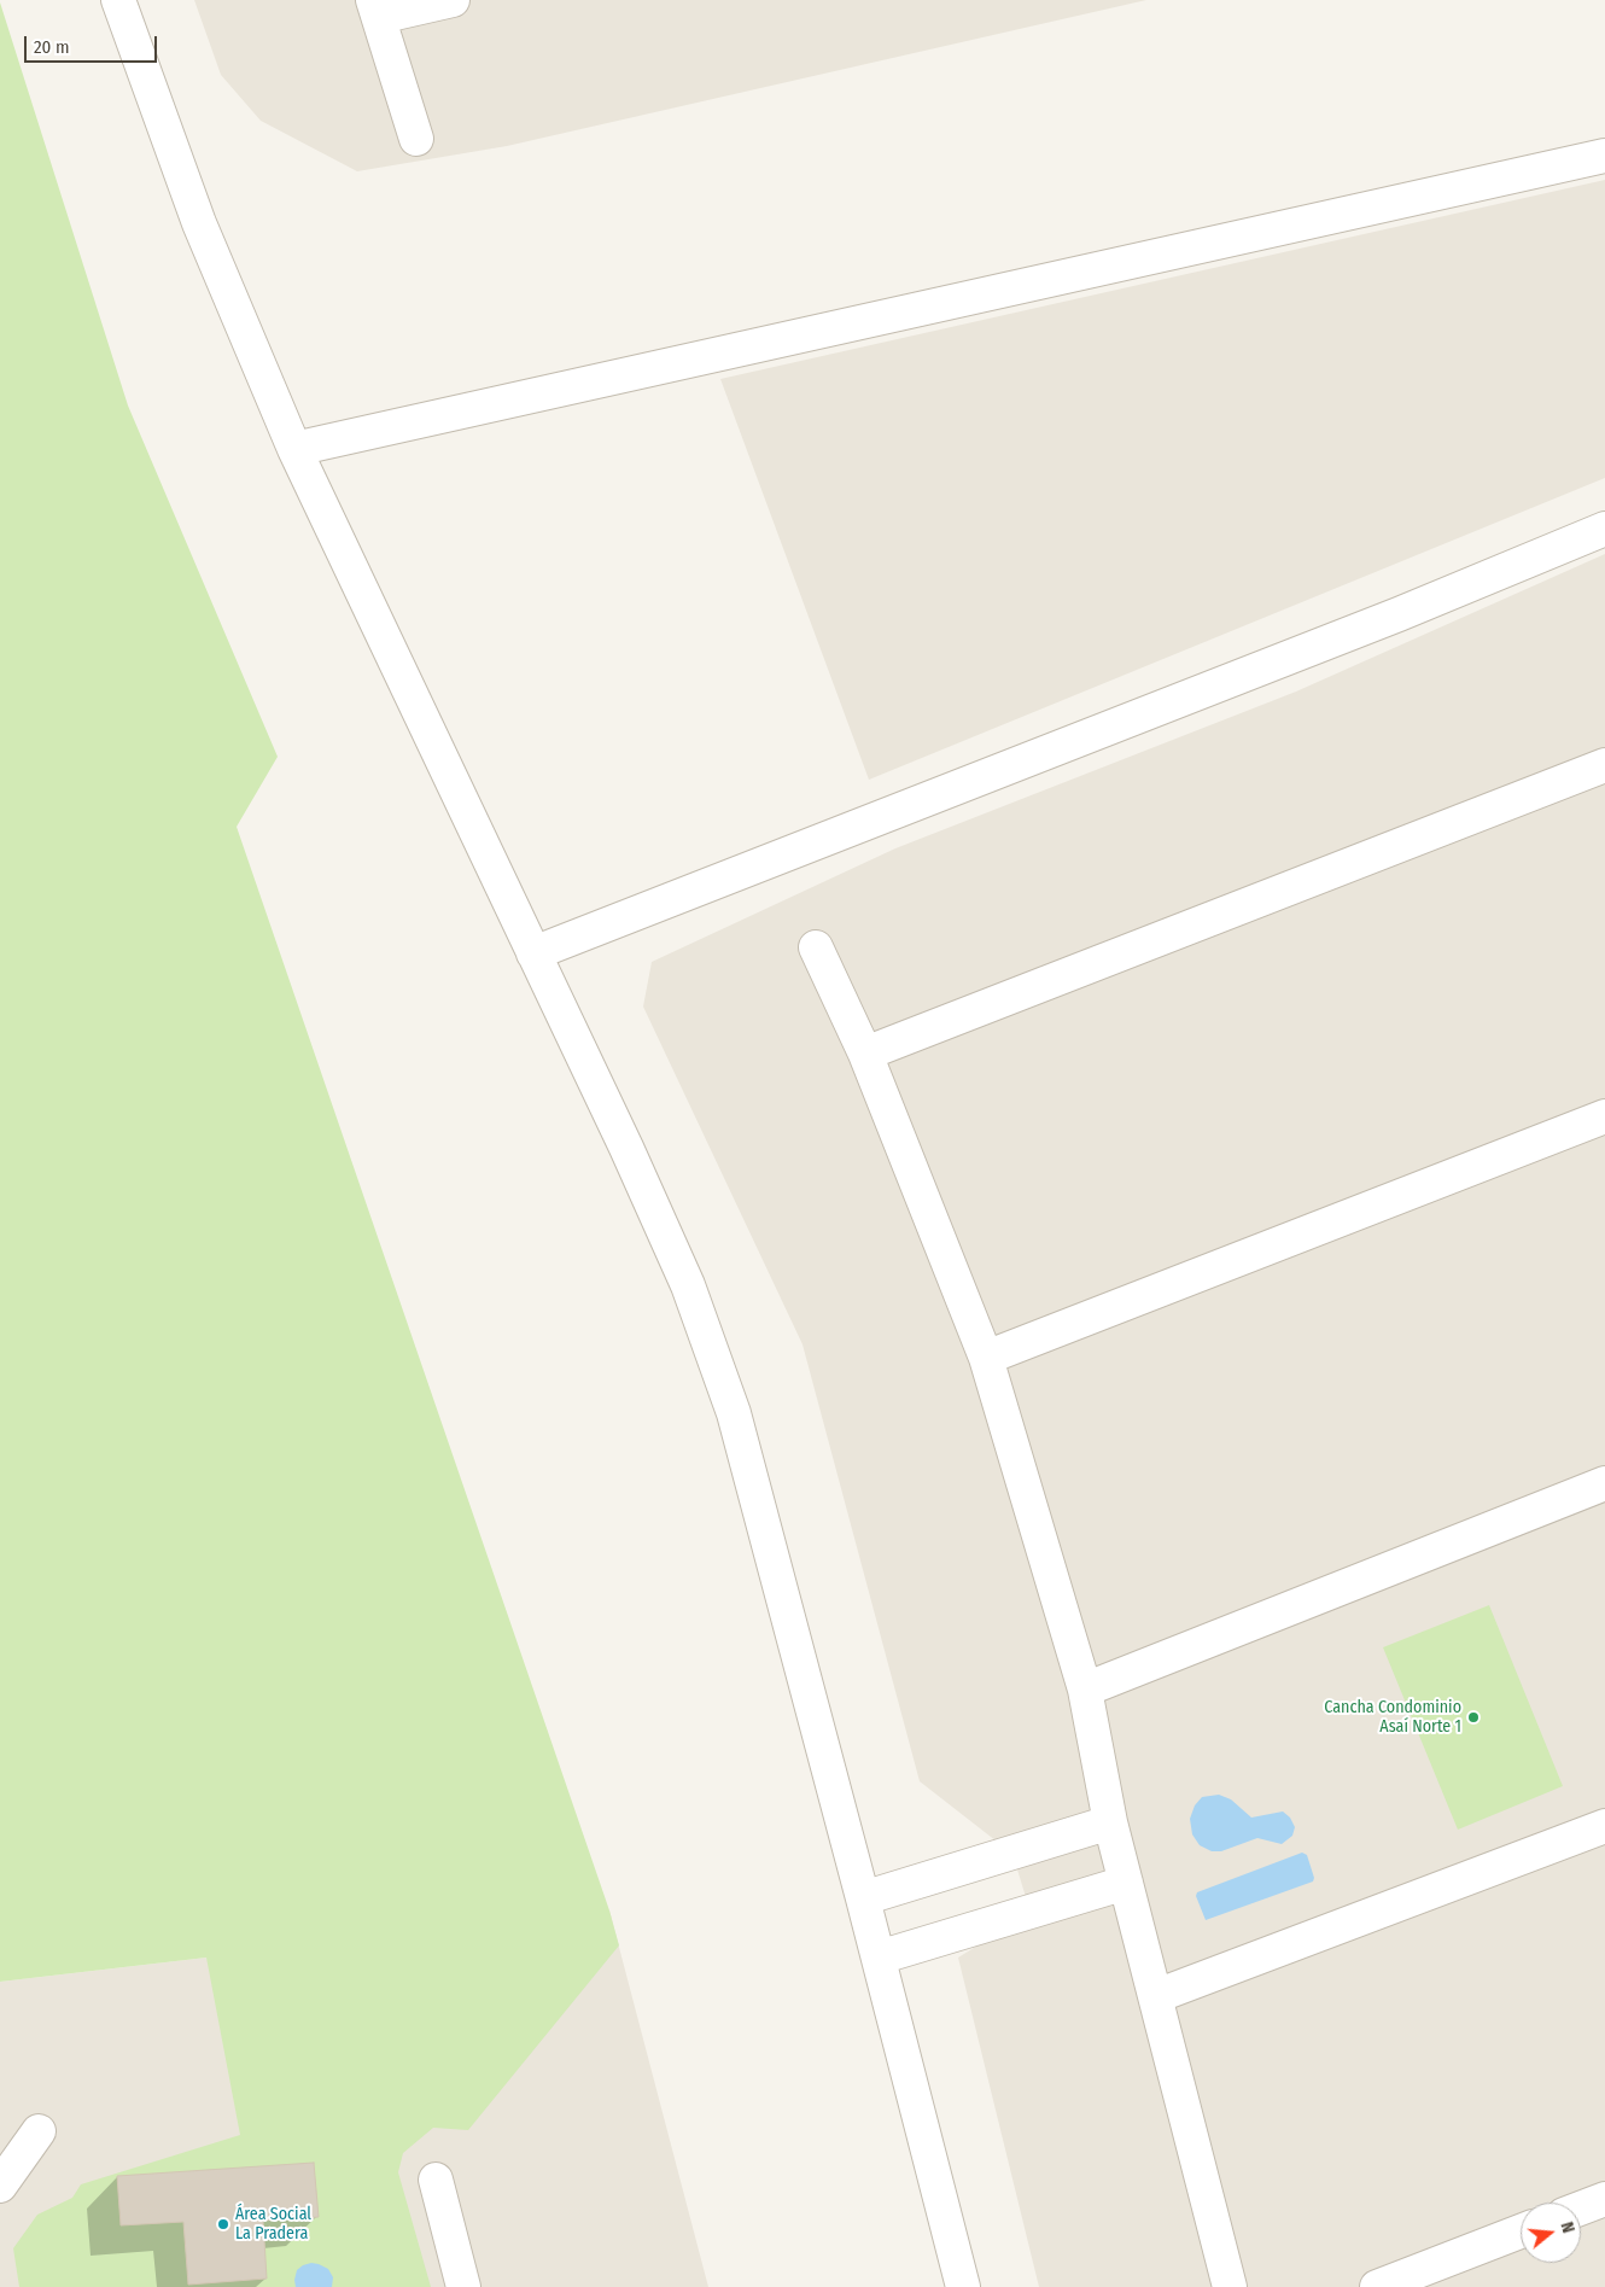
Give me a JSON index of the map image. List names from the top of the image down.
{
  "places": ["Cancha Condominio Asaí Norte 1", "Área Social La Pradera"],
  "scale_bar": "20 m",
  "north": "right"
}
